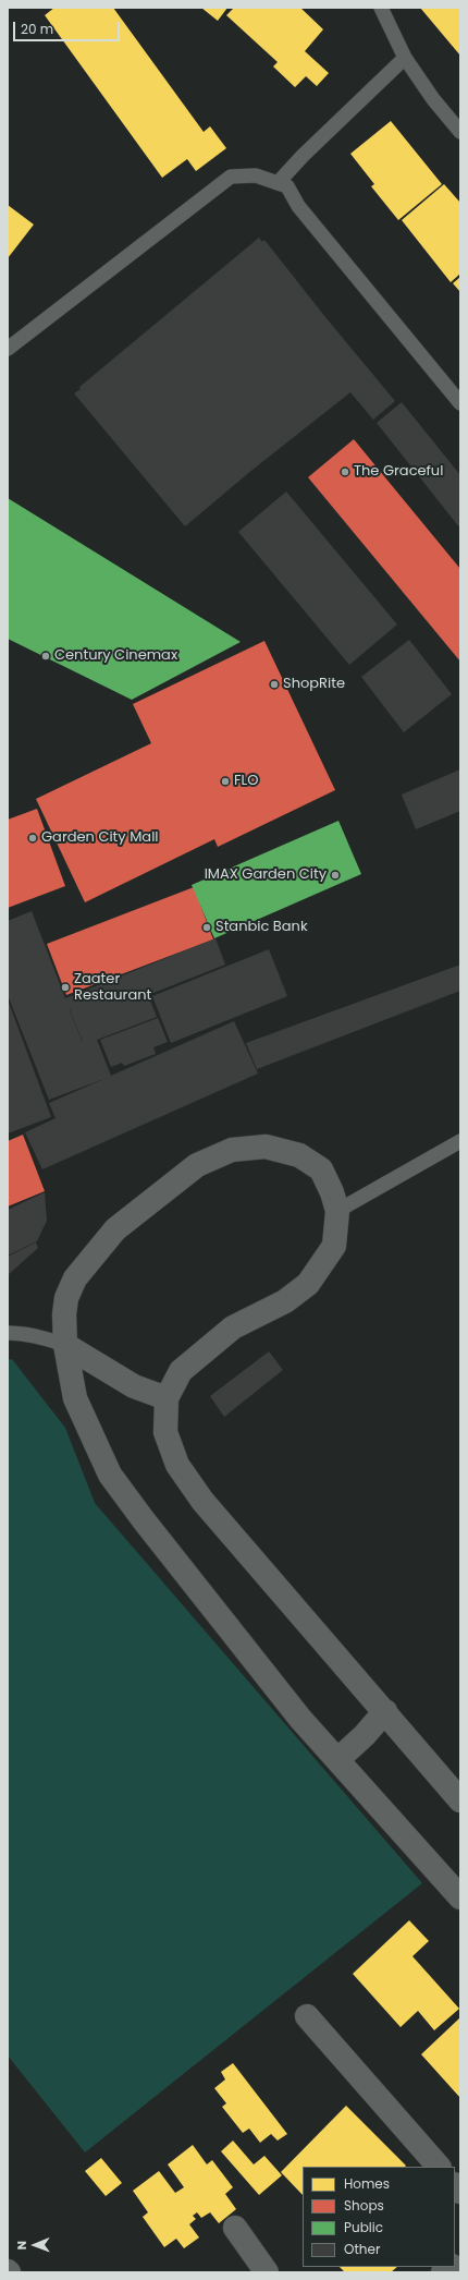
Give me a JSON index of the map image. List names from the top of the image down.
{
  "places": [
    "The Graceful",
    "Century Cinemax",
    "ShopRite",
    "FLO",
    "Garden City Mall",
    "IMAX Garden City",
    "Stanbic Bank",
    "Zaater Restaurant"
  ],
  "legend": [
    "Homes",
    "Shops",
    "Public",
    "Other"
  ],
  "scale_bar": "20 m",
  "north": "left"
}
